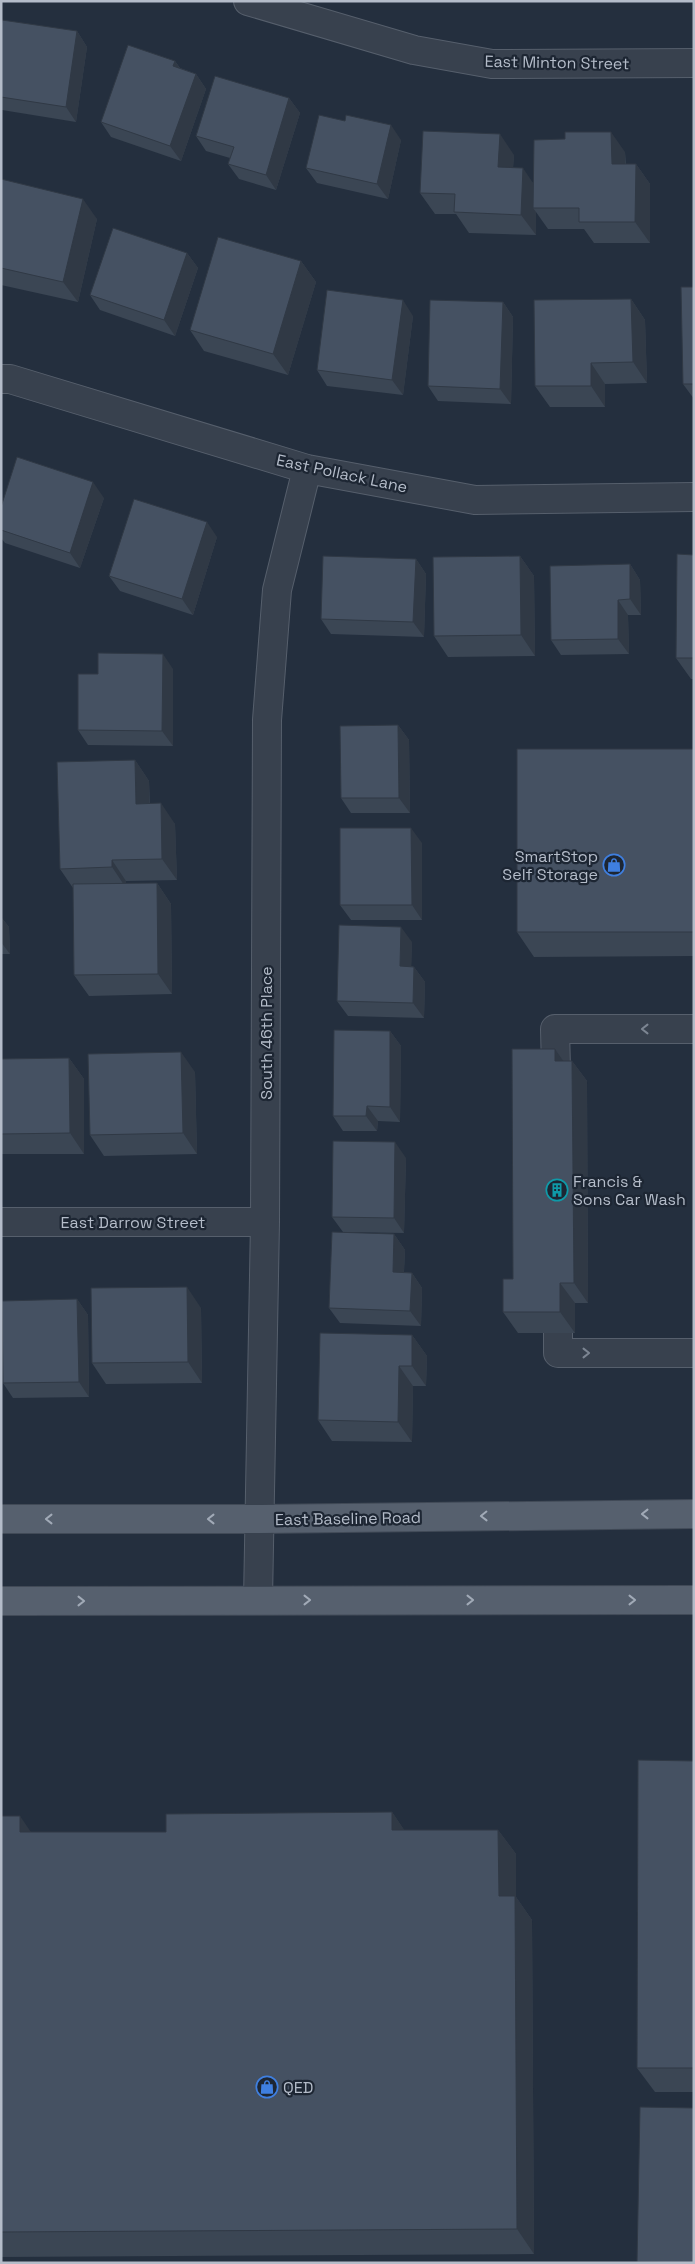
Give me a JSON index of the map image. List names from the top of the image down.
{
  "streets": {
    "main road": ["East Baseline Road"],
    "street": [
      "East Minton Street",
      "East Pollack Lane",
      "South 46th Place",
      "East Darrow Street"
    ]
  },
  "crossings": [
    ["East Pollack Lane", "South 46th Place"],
    ["South 46th Place", "East Darrow Street"],
    ["South 46th Place", "East Baseline Road"]
  ],
  "places": {
    "shop": ["SmartStop Self Storage", "QED"],
    "building": ["Francis & Sons Car Wash"]
  }
}
